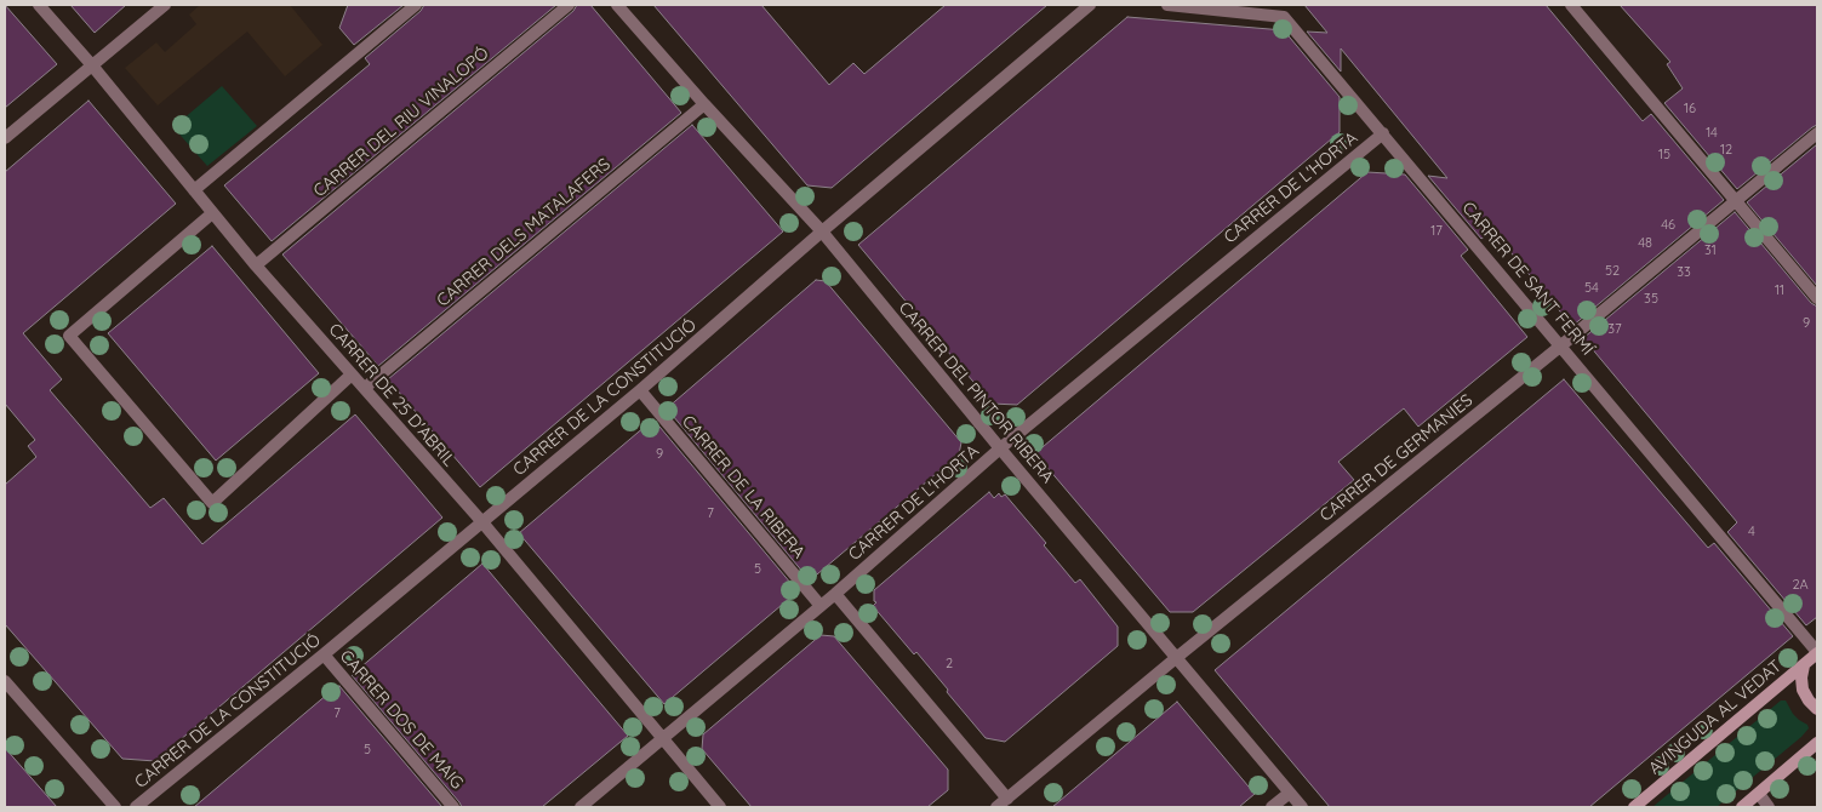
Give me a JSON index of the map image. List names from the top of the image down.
{
  "streets": {
    "street": [
      "CARRER DEL RIU VINALOPÓ",
      "CARRER DE L'HORTA",
      "CARRER DELS MATALAFERS",
      "CARRER DE SANT FERMÍ",
      "CARRER DEL PINTOR RIBERA",
      "CARRER DE 25 D'ABRIL",
      "CARRER DE LA CONSTITUCIÓ",
      "CARRER DE GERMANIES",
      "CARRER DE LA RIBERA",
      "AVINGUDA AL VEDAT",
      "CARRER DOS DE MAIG"
    ]
  },
  "crossings": [
    ["CARRER DEL RIU VINALOPÓ", "CARRER DE 25 D'ABRIL"],
    ["CARRER DE L'HORTA", "CARRER DE SANT FERMÍ"],
    ["CARRER DE L'HORTA", "CARRER DEL PINTOR RIBERA"],
    ["CARRER DE L'HORTA", "CARRER DE 25 D'ABRIL"],
    ["CARRER DE L'HORTA", "CARRER DE LA RIBERA"],
    ["CARRER DELS MATALAFERS", "CARRER DEL PINTOR RIBERA"],
    ["CARRER DELS MATALAFERS", "CARRER DE 25 D'ABRIL"],
    ["CARRER DE SANT FERMÍ", "CARRER DE GERMANIES"],
    ["CARRER DE SANT FERMÍ", "AVINGUDA AL VEDAT"],
    ["CARRER DEL PINTOR RIBERA", "CARRER DE LA CONSTITUCIÓ"],
    ["CARRER DEL PINTOR RIBERA", "CARRER DE GERMANIES"],
    ["CARRER DE 25 D'ABRIL", "CARRER DE LA CONSTITUCIÓ"],
    ["CARRER DE LA CONSTITUCIÓ", "CARRER DE LA RIBERA"],
    ["CARRER DE LA CONSTITUCIÓ", "CARRER DOS DE MAIG"]
  ],
  "house_numbers": [
    "16",
    "14",
    "12",
    "15",
    "46",
    "17",
    "48",
    "31",
    "52",
    "33",
    "54",
    "11",
    "35",
    "9",
    "37",
    "9",
    "7",
    "4",
    "5",
    "2A",
    "2",
    "7",
    "5"
  ]
}
